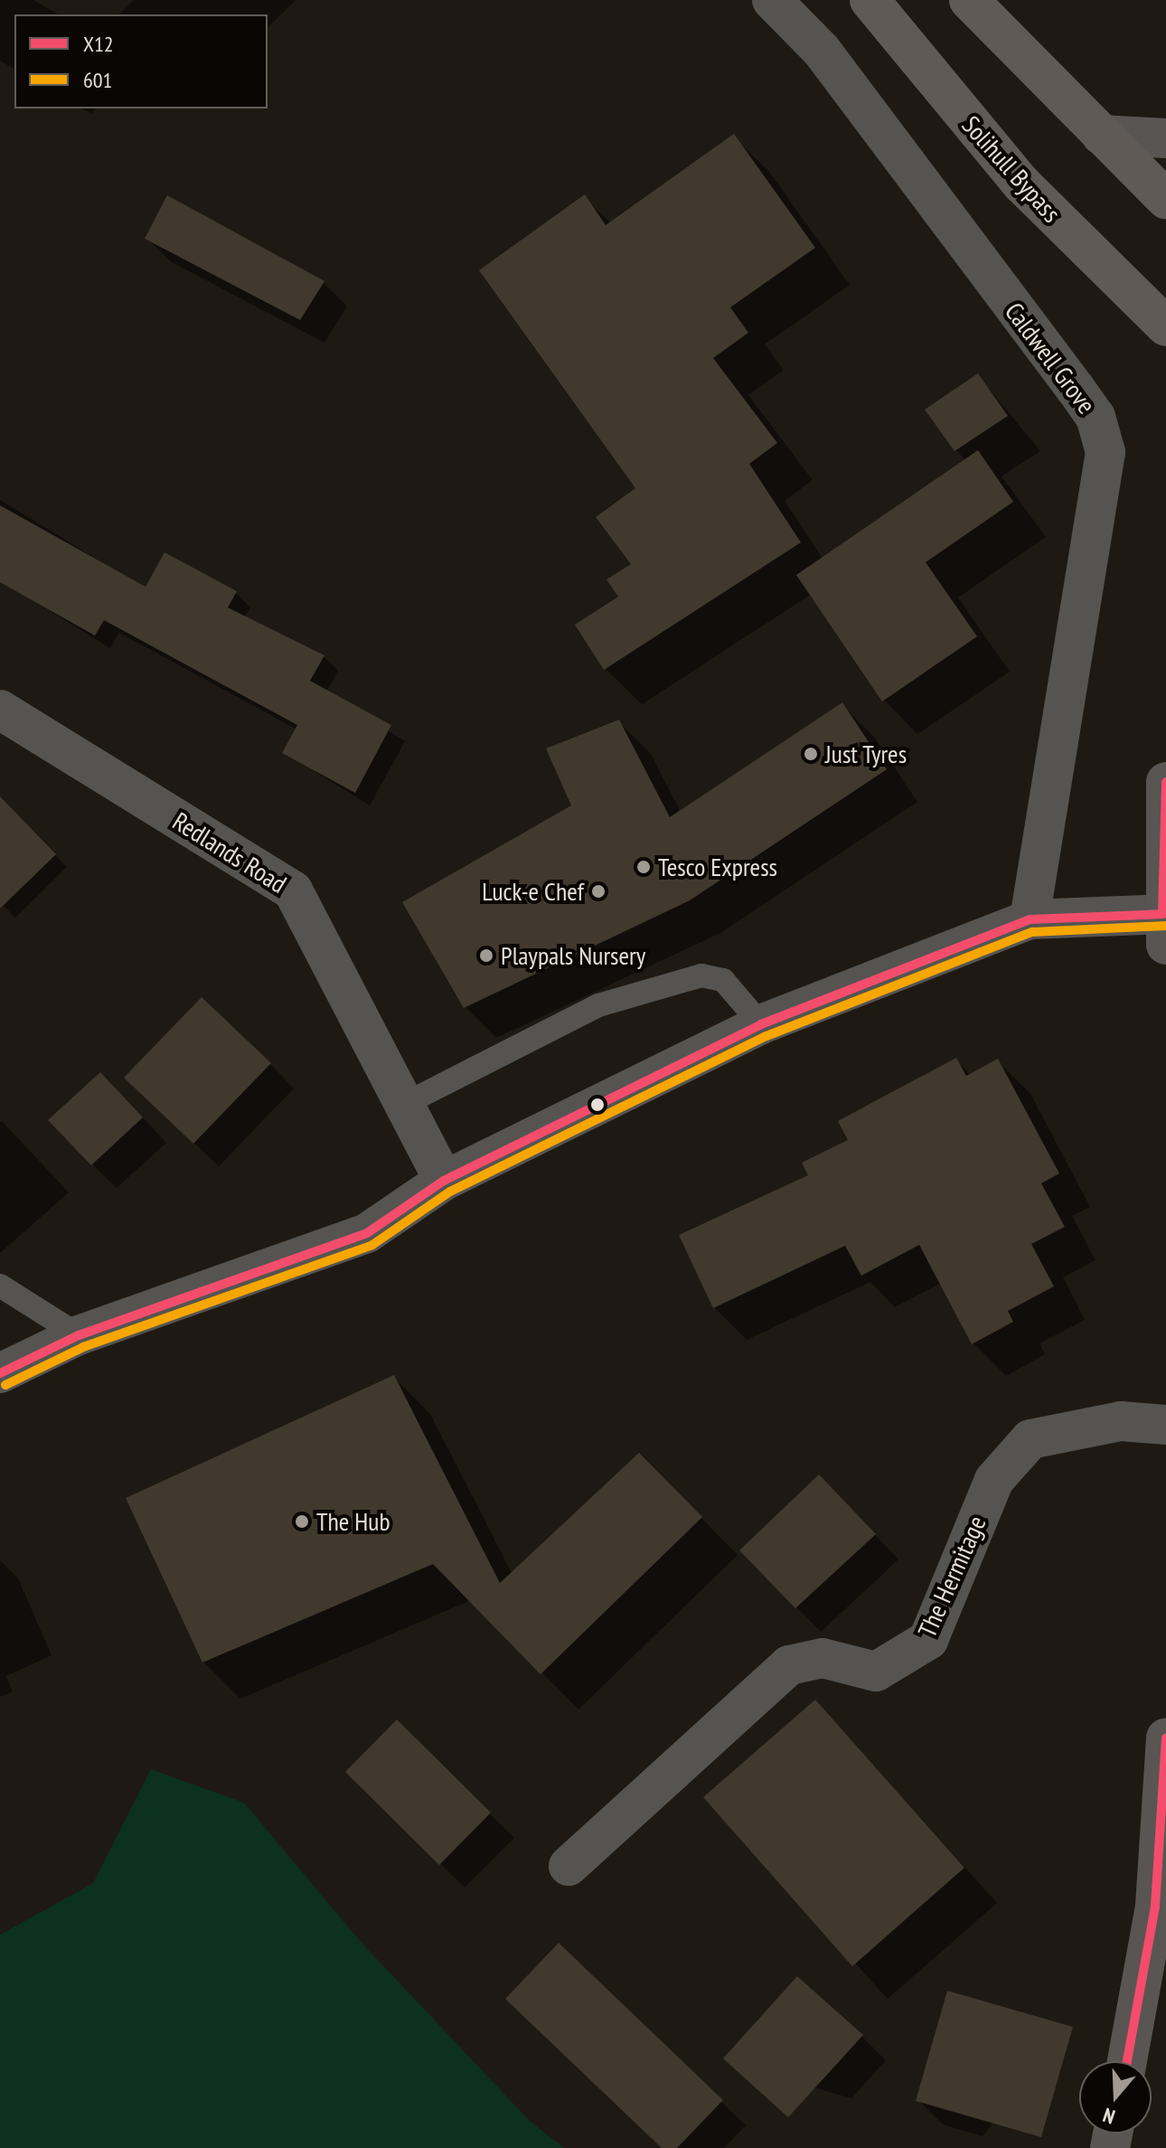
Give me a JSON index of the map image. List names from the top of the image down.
{
  "streets": {
    "highway": ["Solihull Bypass"],
    "street": ["Caldwell Grove", "Redlands Road", "The Hermitage"]
  },
  "places": [
    "Just Tyres",
    "Tesco Express",
    "Luck-e Chef",
    "Playpals Nursery",
    "The Hub"
  ],
  "lines": ["transit line X12", "transit line 601"],
  "legend": ["X12", "601"],
  "north": "bottom"
}
